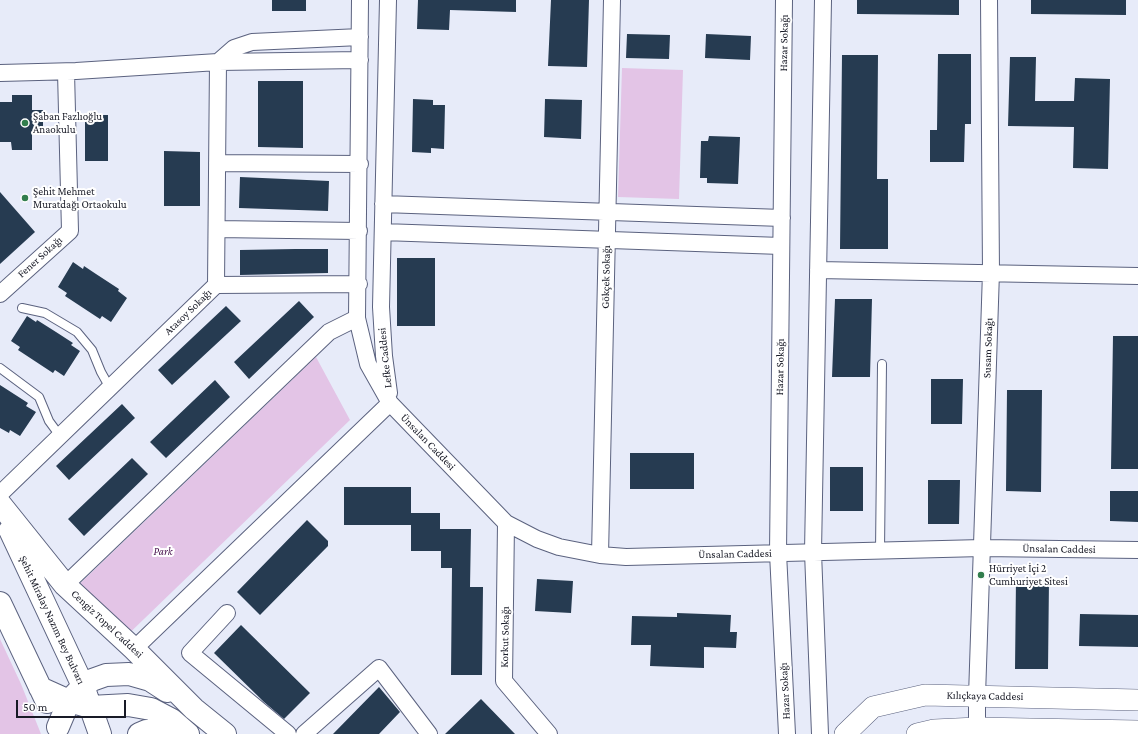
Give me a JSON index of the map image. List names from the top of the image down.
{
  "streets": {
    "main road": ["Şehit Miralay Nazım Bey Bulvarı", "Cengiz Topel Caddesi"],
    "street": [
      "Hazar Sokağı",
      "Fener Sokağı",
      "Gökçek Sokağı",
      "Atasoy Sokağı",
      "Susam Sokağı",
      "Lefke Caddesi",
      "Ünsalan Caddesi",
      "Korkut Sokağı",
      "Kılıçkaya Caddesi"
    ]
  },
  "crossings": [
    ["Hazar Sokağı", "Ünsalan Caddesi"],
    ["Gökçek Sokağı", "Ünsalan Caddesi"],
    ["Susam Sokağı", "Ünsalan Caddesi"],
    ["Susam Sokağı", "Kılıçkaya Caddesi"],
    ["Lefke Caddesi", "Ünsalan Caddesi"],
    ["Ünsalan Caddesi", "Korkut Sokağı"]
  ],
  "parks": ["Park"],
  "places": ["Şaban Fazlıoğlu Anaokulu", "Şehit Mehmet Muratdağı Ortaokulu", "Hürriyet İçi 2 Cumhuriyet Sitesi"],
  "scale_bar": "50 m"
}
